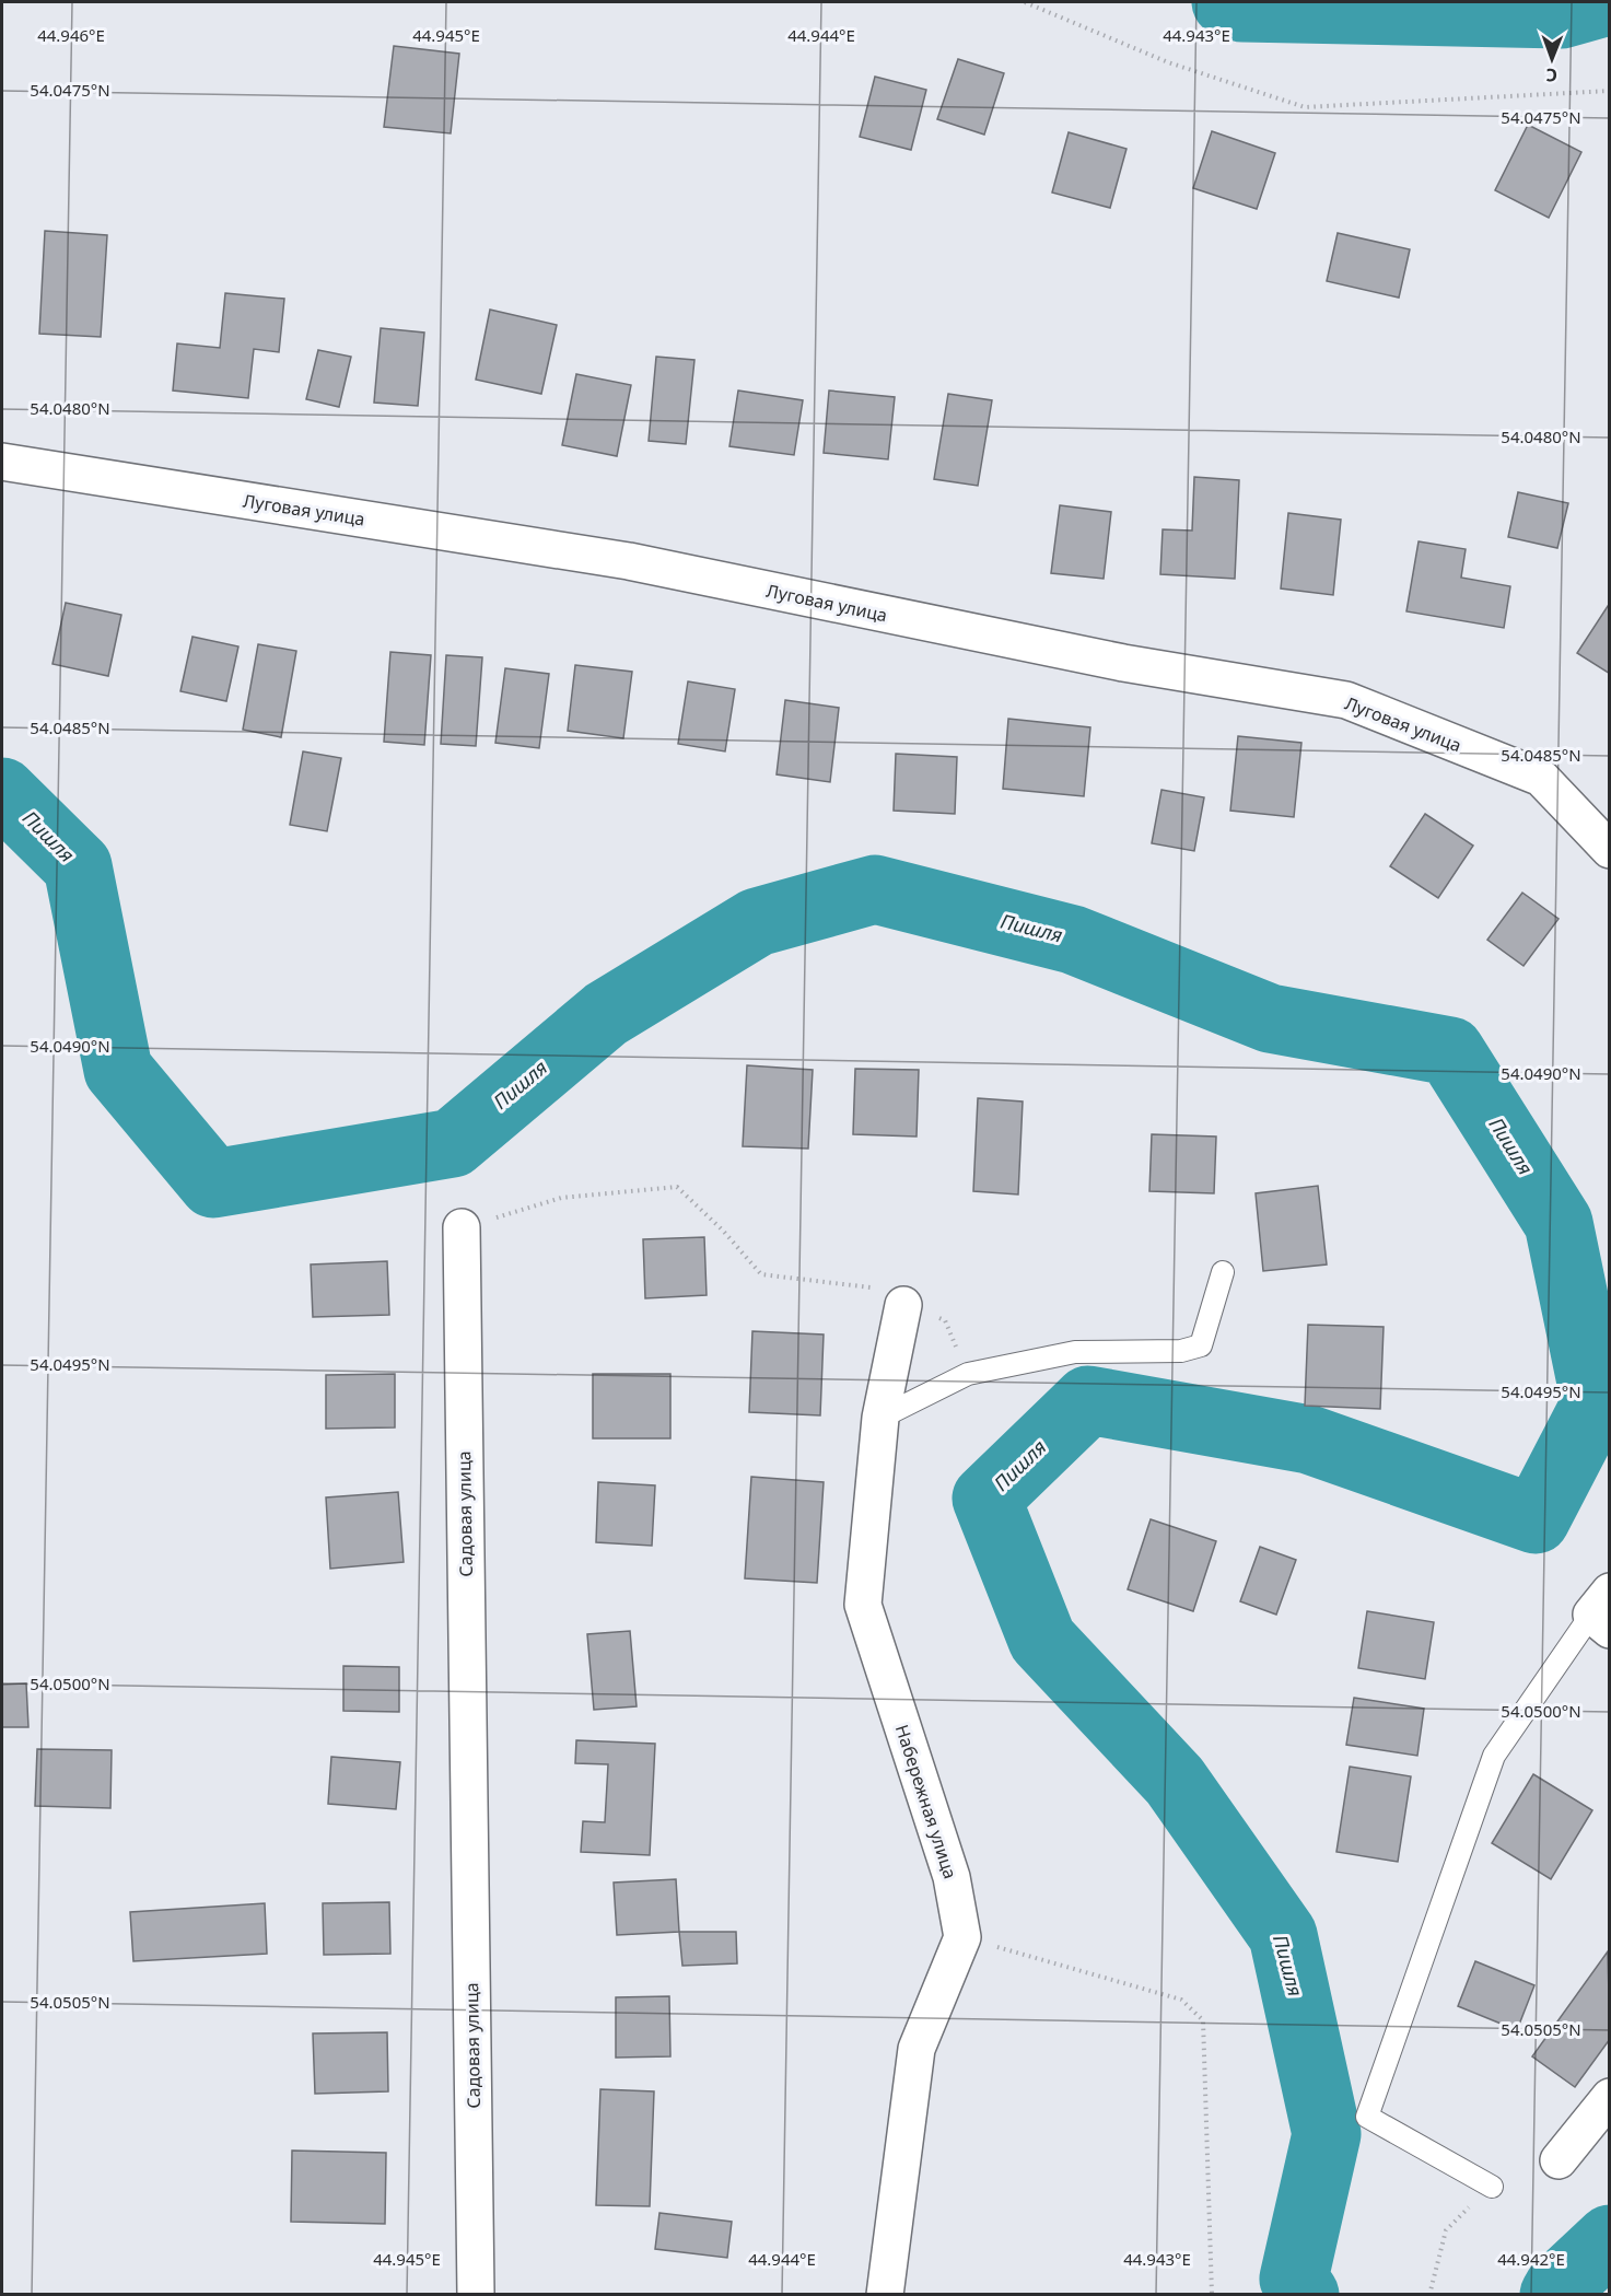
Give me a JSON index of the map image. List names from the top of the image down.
{
  "streets": {
    "street": ["Луговая улица", "Садовая улица", "Набережная улица"]
  },
  "water": ["Пишля"],
  "north": "bottom",
  "coordinates": [
    "44.946°E",
    "44.945°E",
    "44.944°E",
    "44.943°E",
    "54.0475°N",
    "54.0480°N",
    "54.0485°N",
    "54.0490°N",
    "54.0495°N",
    "54.0500°N",
    "54.0505°N",
    "44.942°E"
  ]
}
